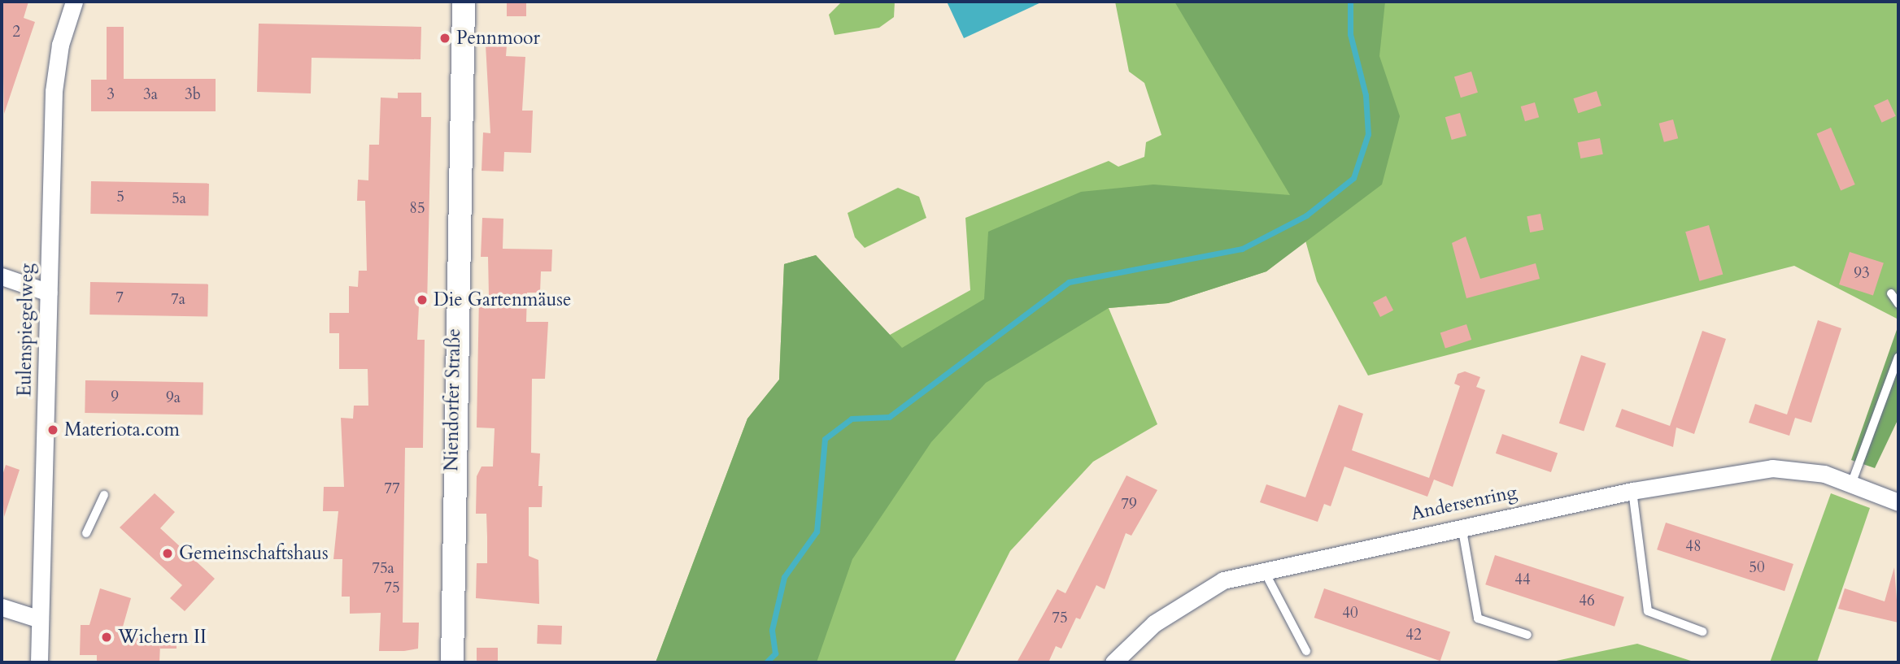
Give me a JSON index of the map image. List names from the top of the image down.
{
  "streets": {
    "main road": ["Niendorfer Straße"],
    "street": ["Eulenspiegelweg", "Andersenring"]
  },
  "places": [
    "Pennmoor",
    "Die Gartenmäuse",
    "Materiota.com",
    "Gemeinschaftshaus",
    "Wichern II"
  ],
  "house_numbers": [
    "2",
    "3",
    "3a",
    "3b",
    "5",
    "5a",
    "85",
    "93",
    "7",
    "7a",
    "9",
    "9a",
    "77",
    "79",
    "48",
    "50",
    "75a",
    "44",
    "75",
    "46",
    "40",
    "75",
    "42"
  ]
}
